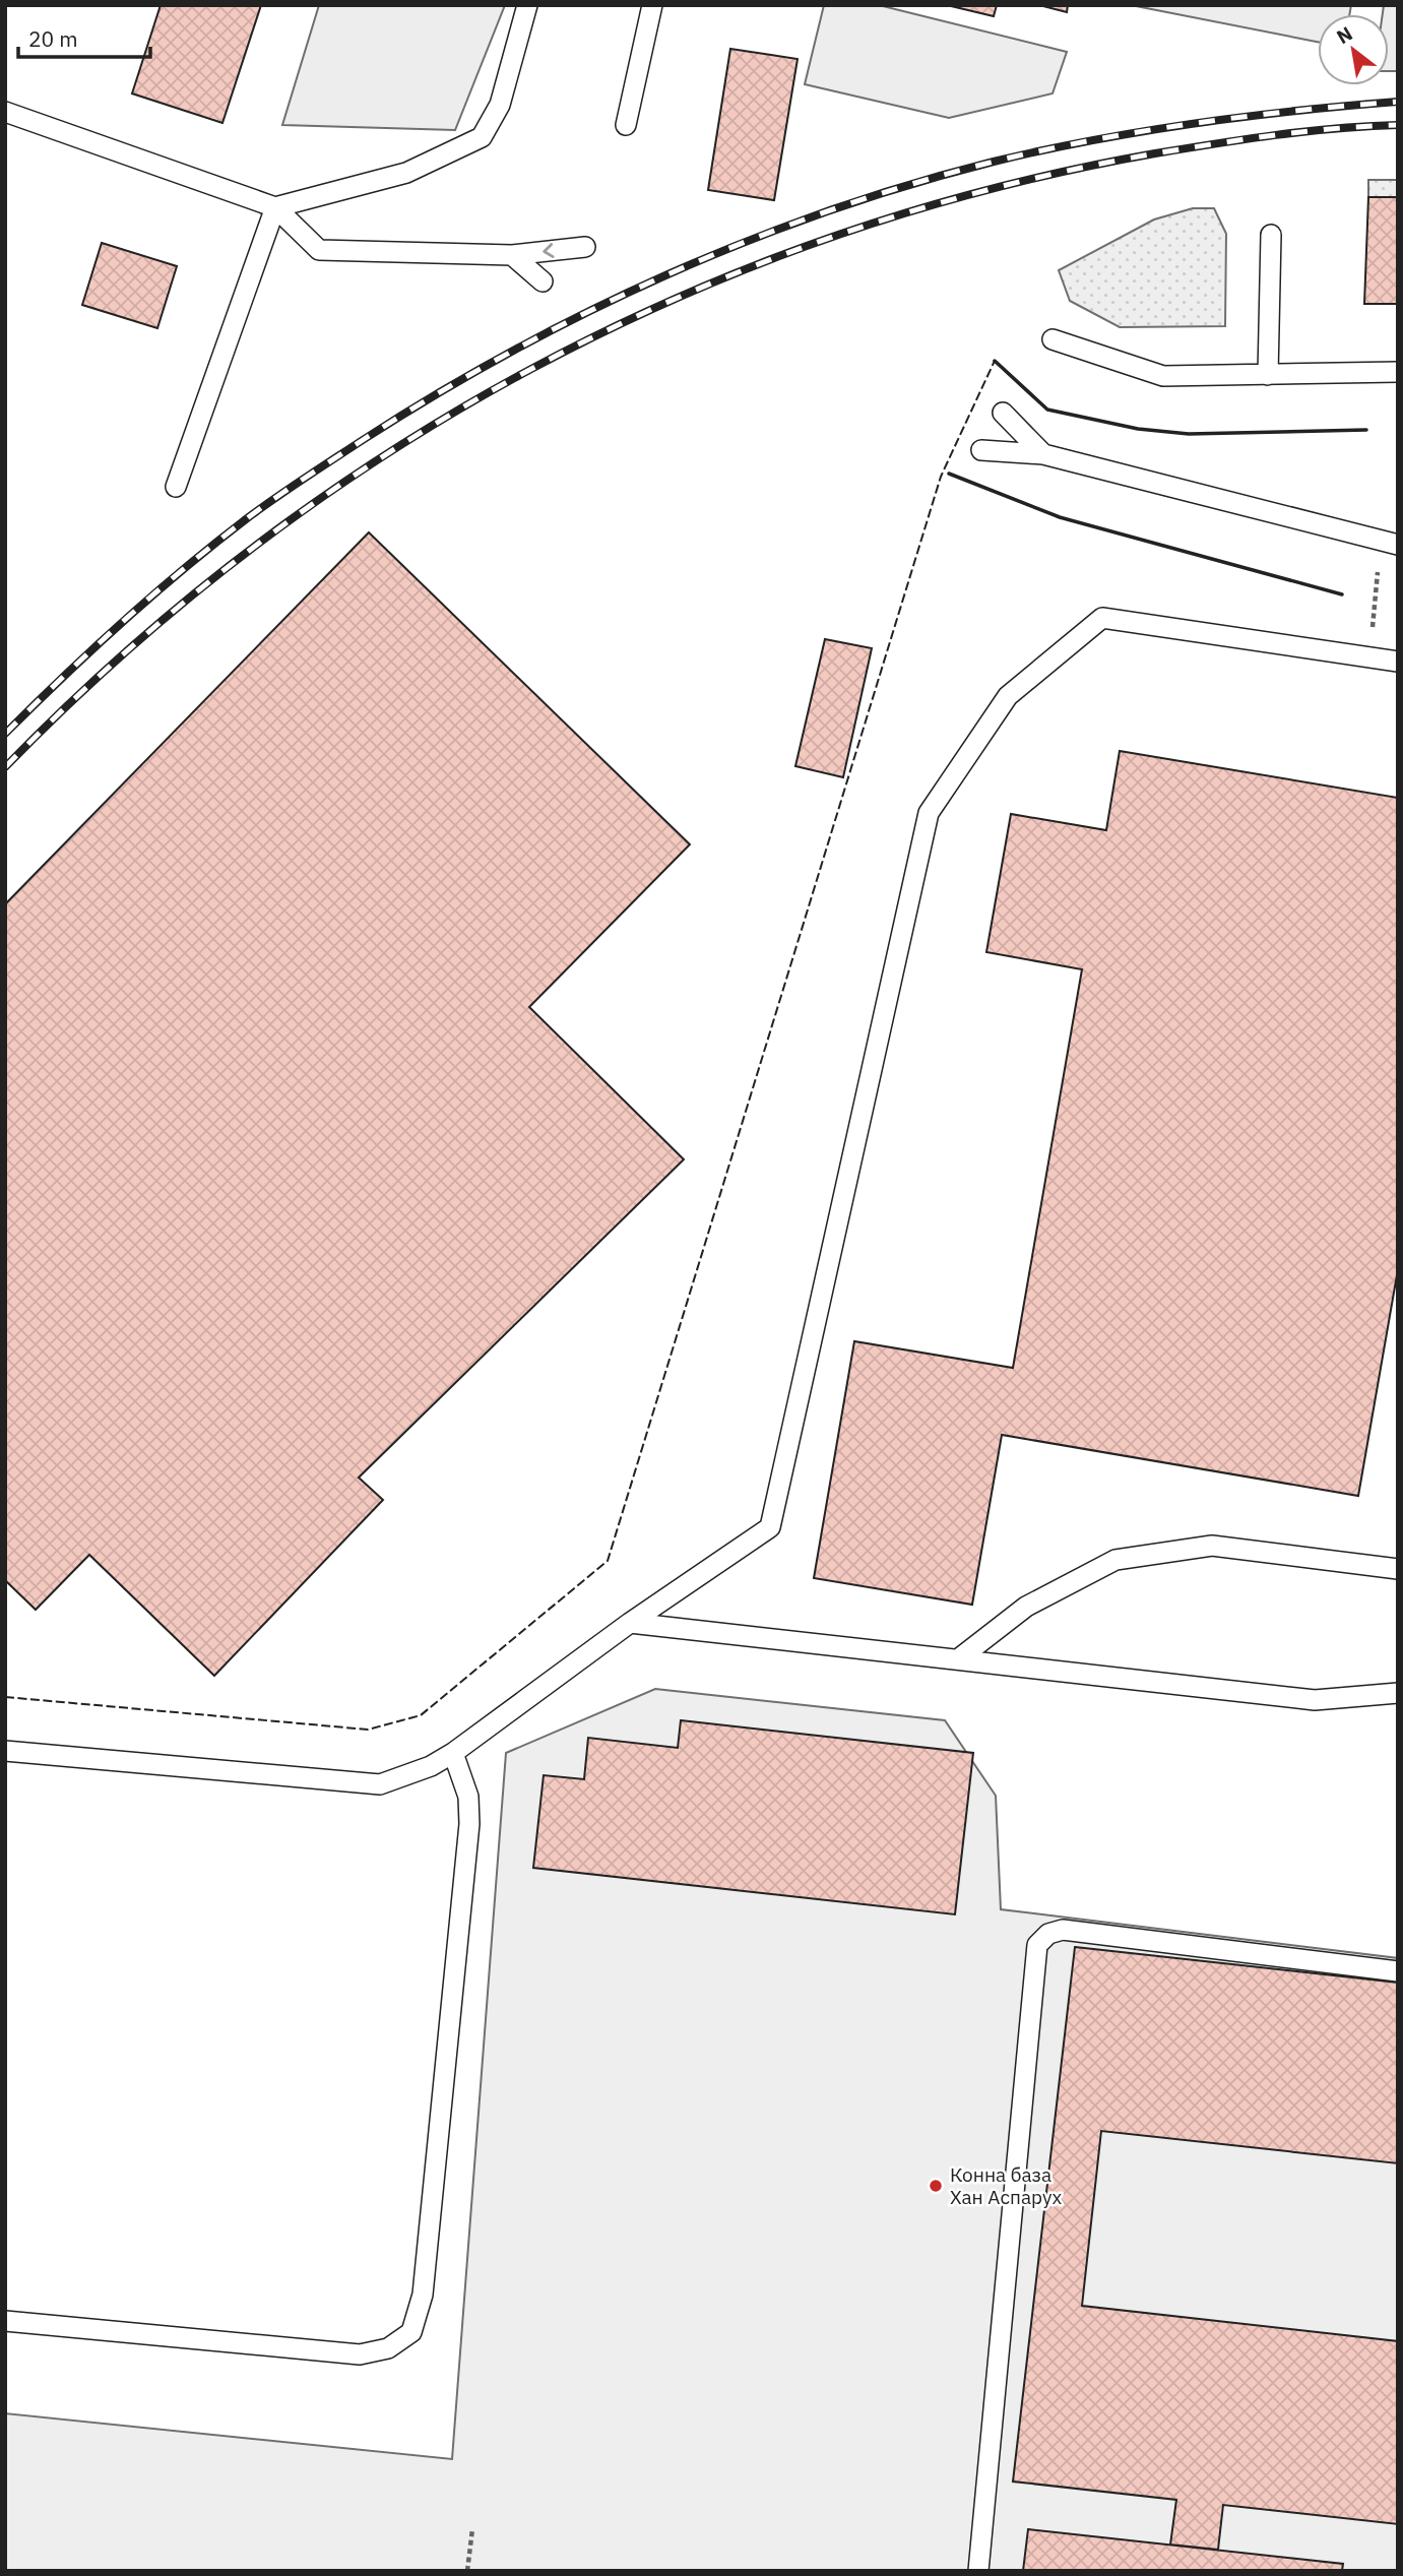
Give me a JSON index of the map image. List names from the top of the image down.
{
  "places": ["Конна база Хан Аспарух"],
  "scale_bar": "20 m",
  "north": "top left"
}
